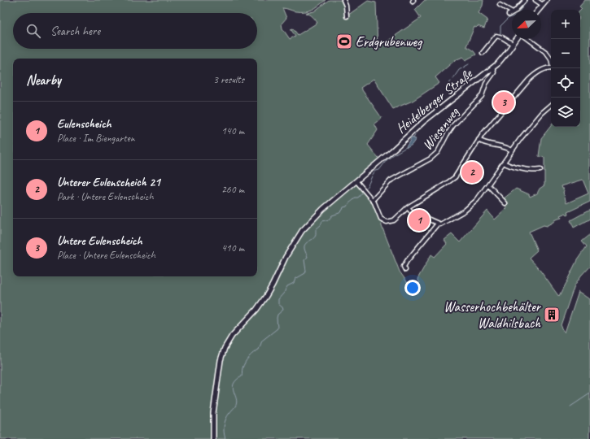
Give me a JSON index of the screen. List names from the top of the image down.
{
  "streets": {
    "street": ["Heidelberger Straße", "Wiesenweg"]
  },
  "crossings": [
    ["Heidelberger Straße", "Wiesenweg"]
  ],
  "places": {
    "sports": ["Erdgrubenweg"],
    "building": ["Wasserhochbehälter Waldhilsbach"]
  },
  "north": "bottom left",
  "page": {
    "map_buttons": ["+", "−"],
    "search": "Search here",
    "heading": ["Nearby", "3 results"],
    "pins": ["3", "2", "1"],
    "list": [
      {
        "mark": "1",
        "name": "Eulenscheich",
        "note": "Place · Im Biengarten",
        "value": "140 m"
      },
      {
        "mark": "2",
        "name": "Unterer Eulenscheich 21",
        "note": "Park · Untere Eulenscheich",
        "value": "260 m"
      },
      {
        "mark": "3",
        "name": "Untere Eulenscheich",
        "note": "Place · Untere Eulenscheich",
        "value": "410 m"
      }
    ]
  }
}
